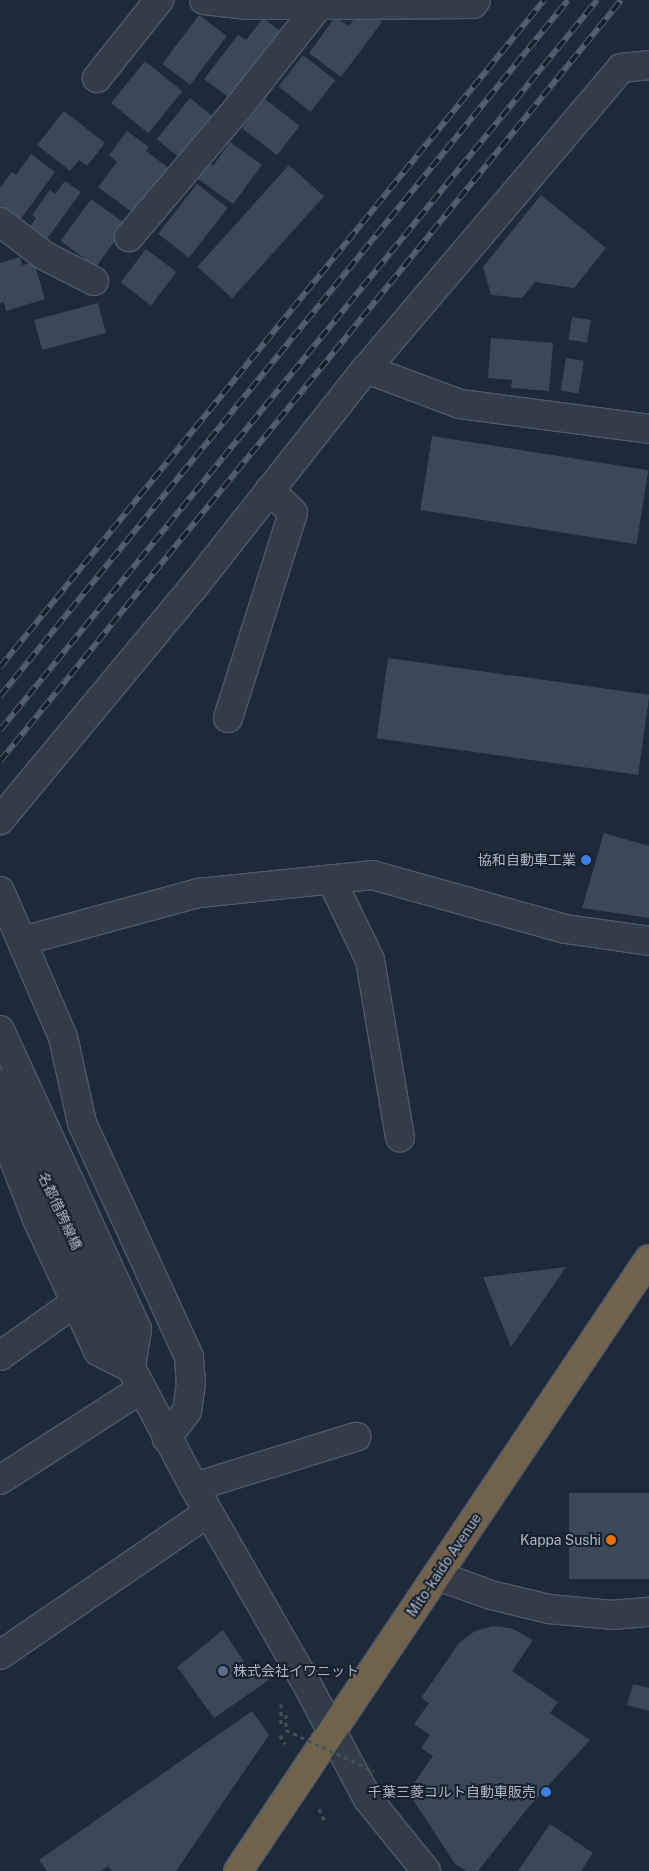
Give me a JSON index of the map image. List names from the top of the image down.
{
  "streets": {
    "highway": ["Mito-kaido Avenue"],
    "street": ["名都借跨線橋"]
  },
  "crossings": [
    ["名都借跨線橋", "Mito-kaido Avenue"]
  ],
  "places": [
    "協和自動車工業",
    "Kappa Sushi",
    "株式会社イワニット",
    "千葉三菱コルト自動車販売"
  ]
}
